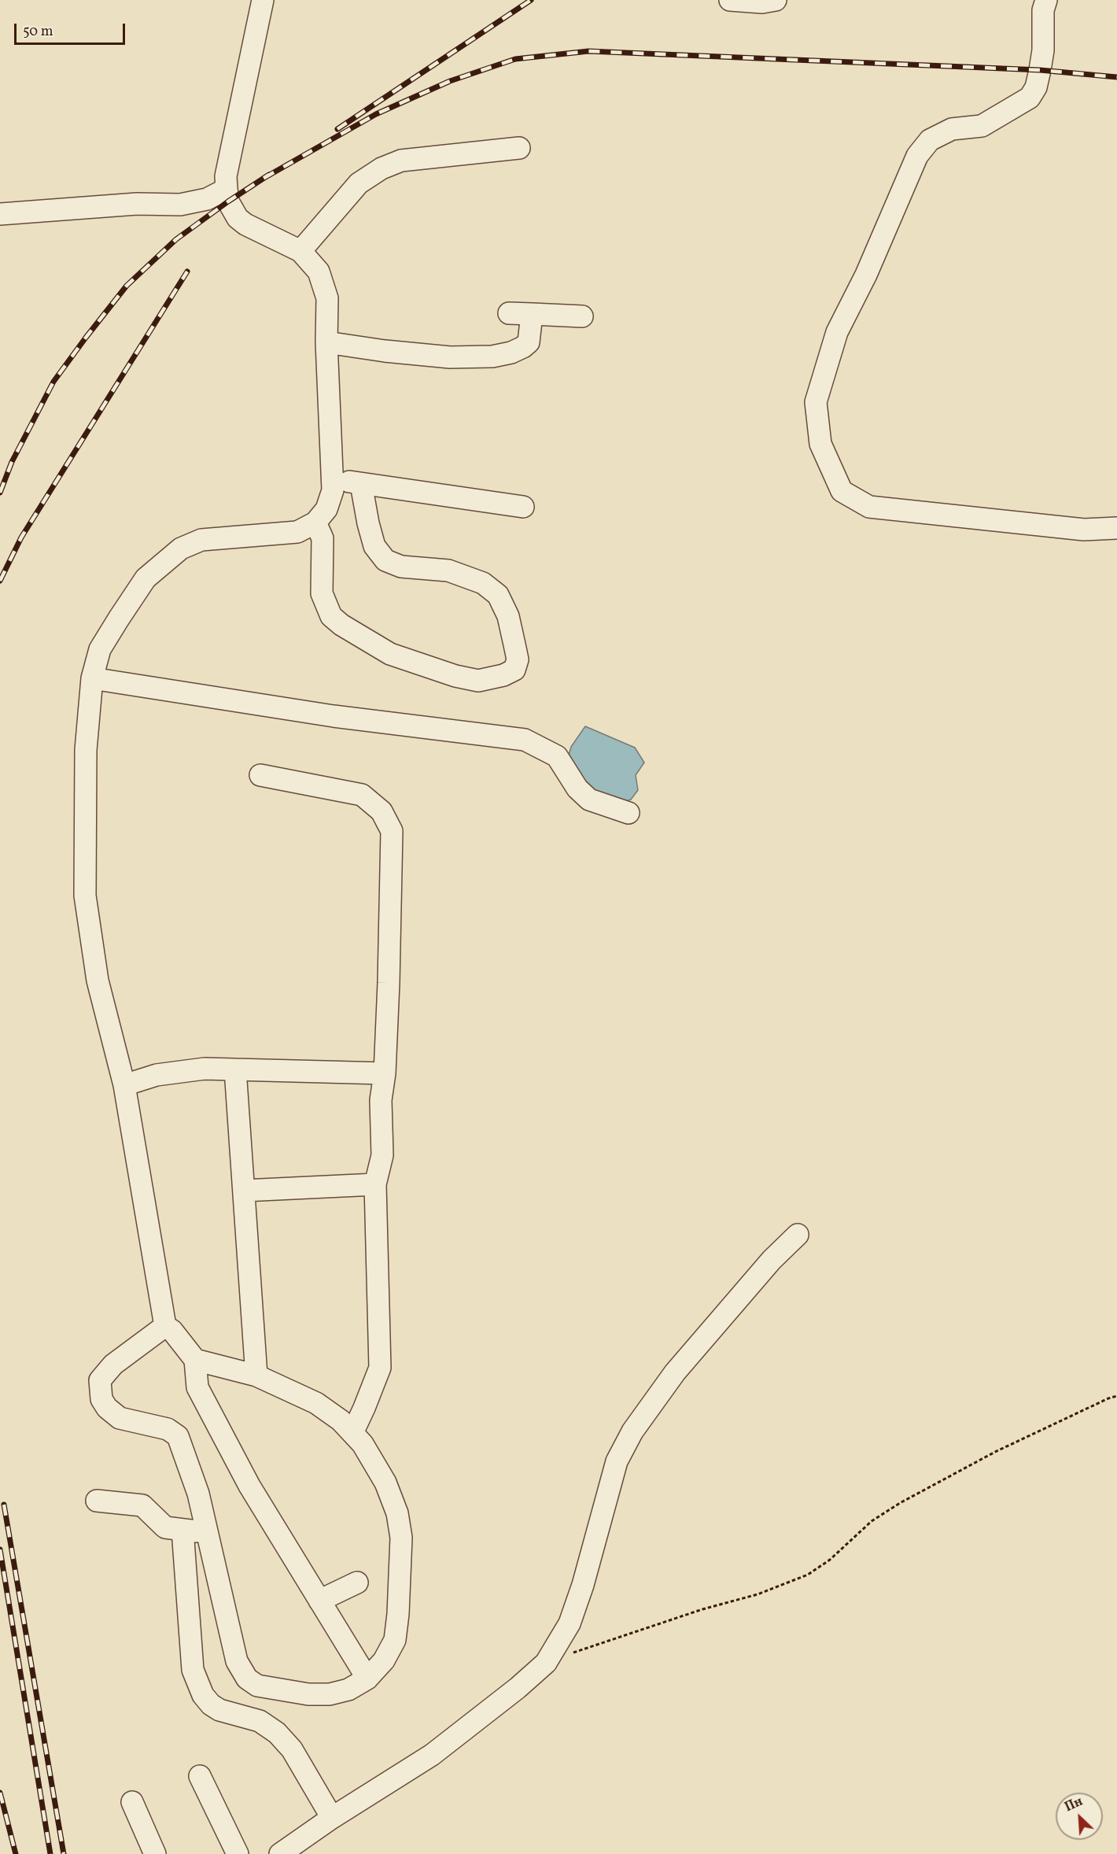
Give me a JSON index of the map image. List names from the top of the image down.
{
  "scale_bar": "50 m",
  "north": "top left"
}
